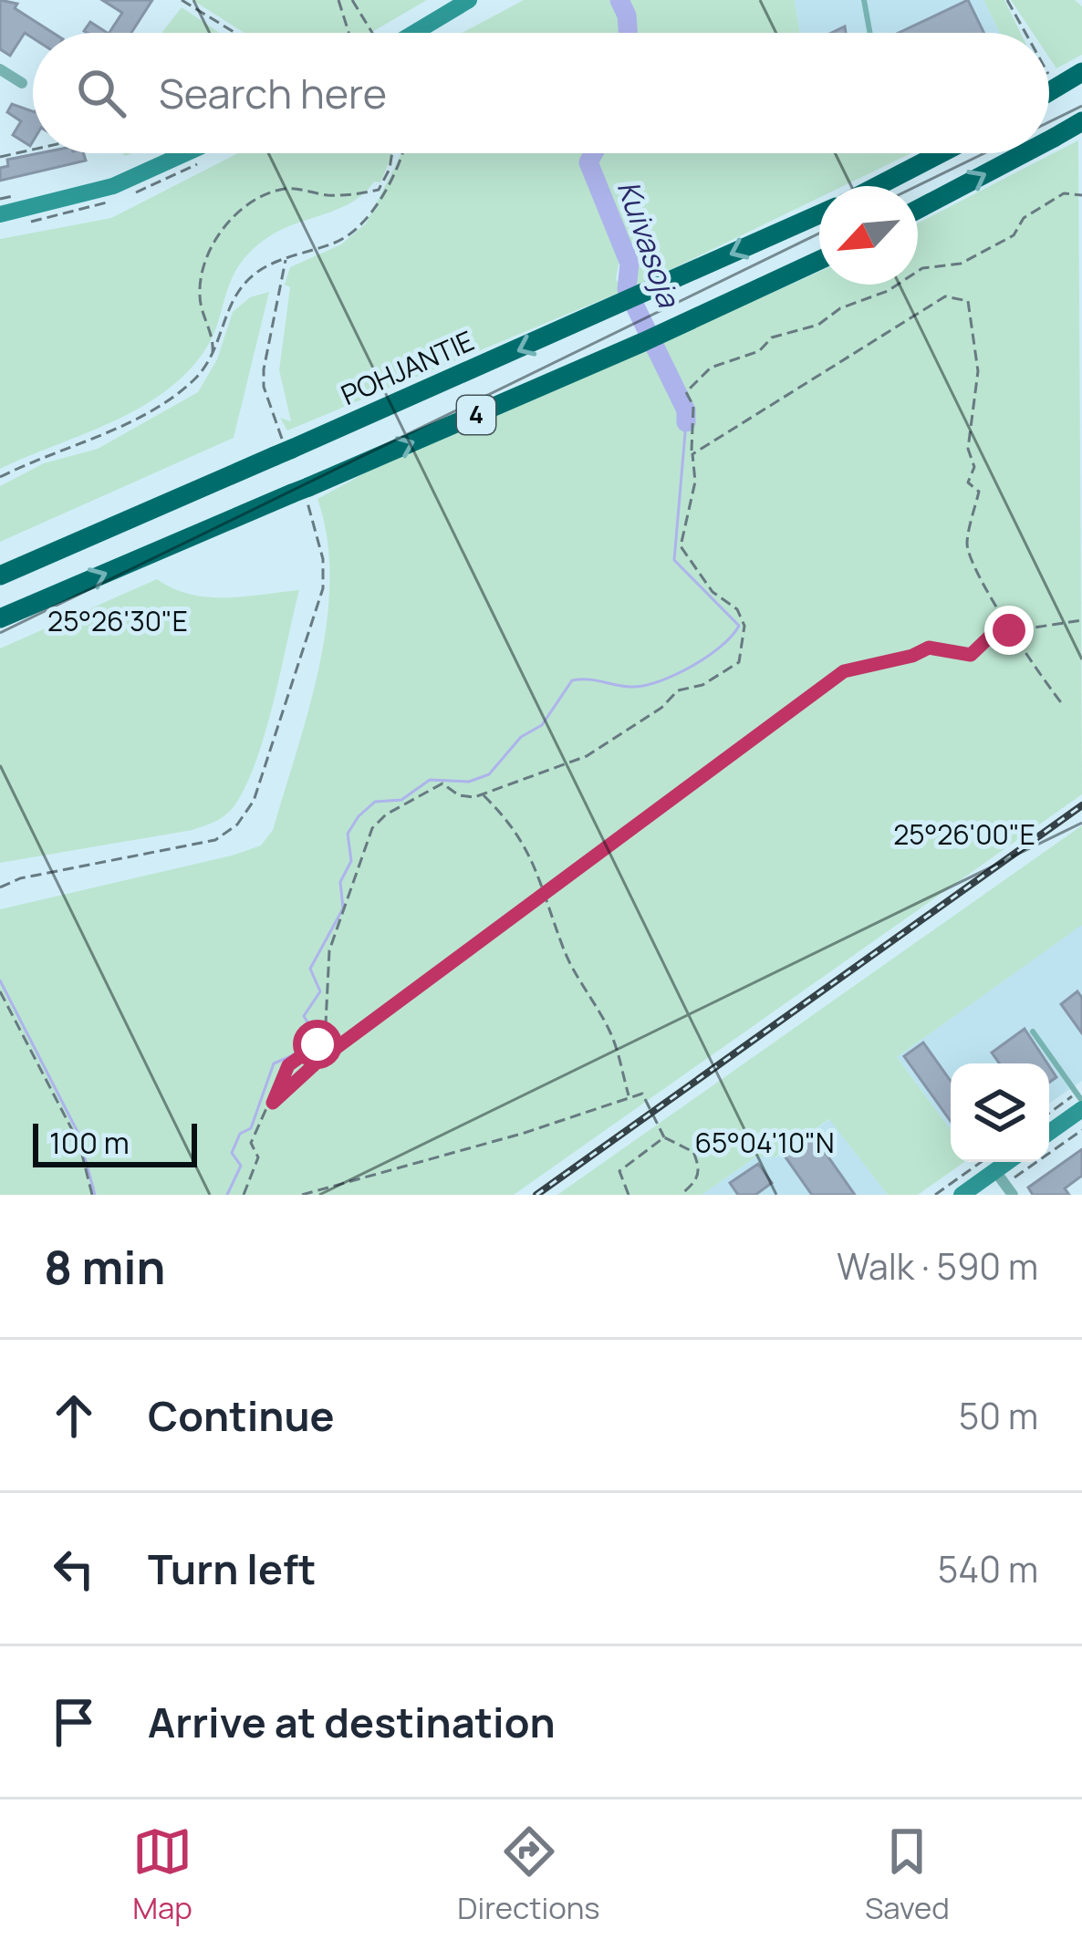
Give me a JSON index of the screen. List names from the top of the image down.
{
  "streets": {
    "highway": ["POHJANTIE", "4"]
  },
  "water": ["Kuivasoja"],
  "scale_bar": "100 m",
  "north": "bottom left",
  "page": {
    "search": "Search here",
    "scale": "100 m",
    "heading": ["8 min", "Walk · 590 m"],
    "list": [
      ["Continue", "50 m"],
      ["Turn left", "540 m"],
      "Arrive at destination"
    ],
    "nav": ["Map", "Directions", "Saved"]
  },
  "coordinates": ["25°26'30\"E", "25°26'00\"E", "65°04'10\"N"]
}
